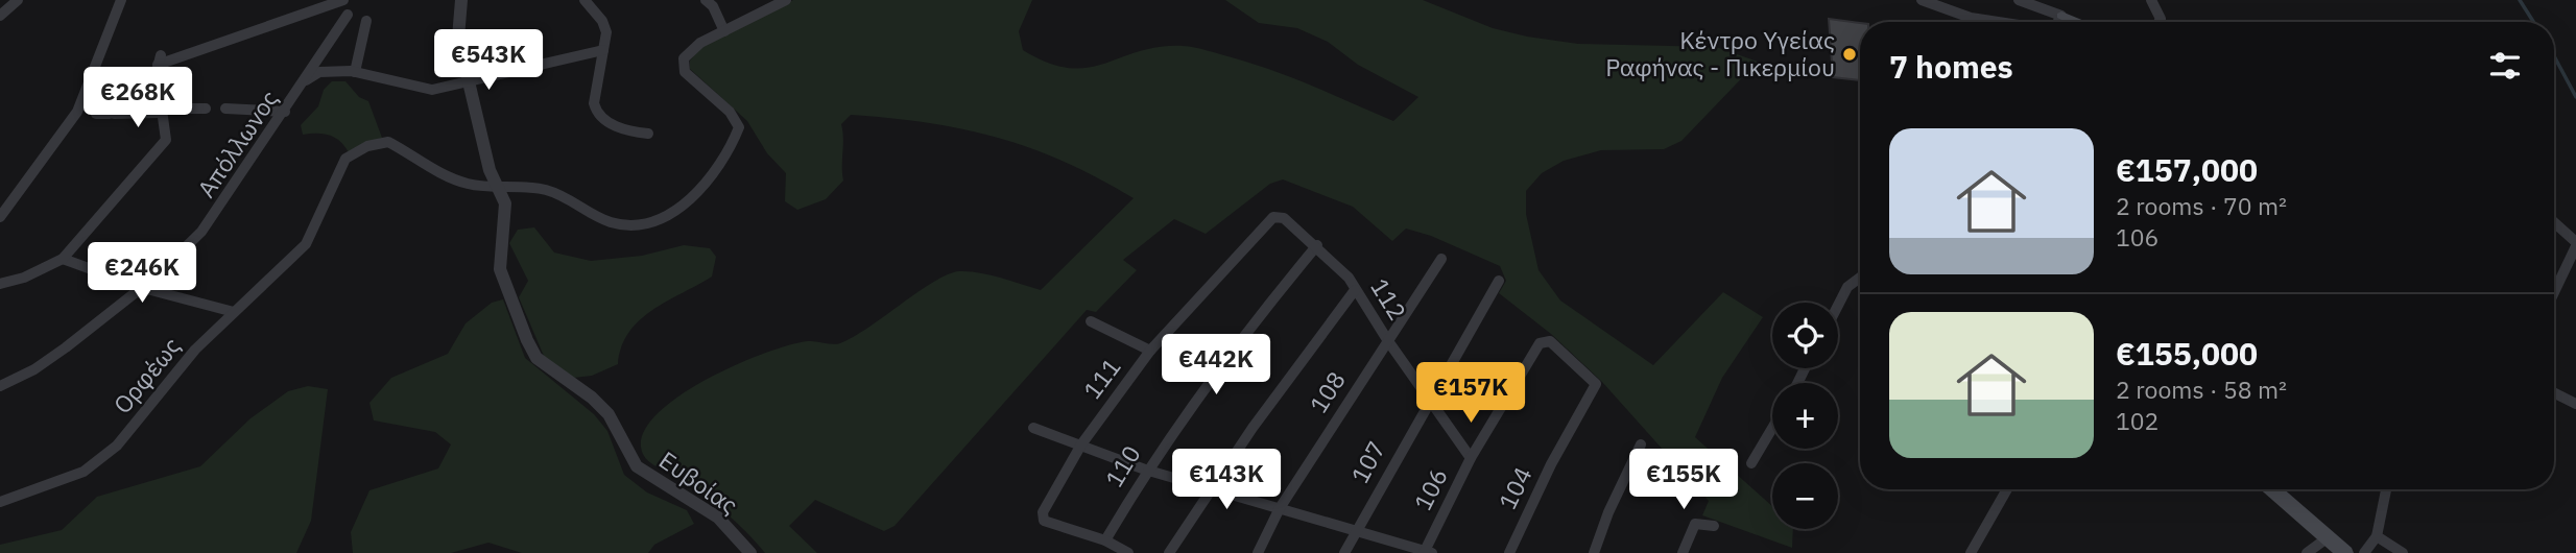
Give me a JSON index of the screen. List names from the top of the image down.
{
  "streets": {
    "street": [
      "Απόλλωνος",
      "112",
      "Ορφέως",
      "111",
      "108",
      "107",
      "110",
      "Ευβοίας",
      "104",
      "106"
    ]
  },
  "crossings": [
    ["112", "111"],
    ["112", "108"],
    ["112", "107"],
    ["112", "110"],
    ["112", "106"],
    ["Ορφέως", "Ευβοίας"],
    ["111", "110"],
    ["104", "106"]
  ],
  "places": ["Κέντρο Υγείας Ραφήνας - Πικερμίου"],
  "page": {
    "heading": "7 homes",
    "price": [
      "€543K",
      "€268K",
      "€246K",
      "€442K",
      "€157K",
      "€143K",
      "€155K"
    ],
    "list": [
      {
        "name": "€157,000",
        "note": "2 rooms · 70 m² · 106"
      },
      {
        "name": "€155,000",
        "note": "2 rooms · 58 m² · 102"
      }
    ],
    "map_buttons": ["+", "−"]
  }
}
